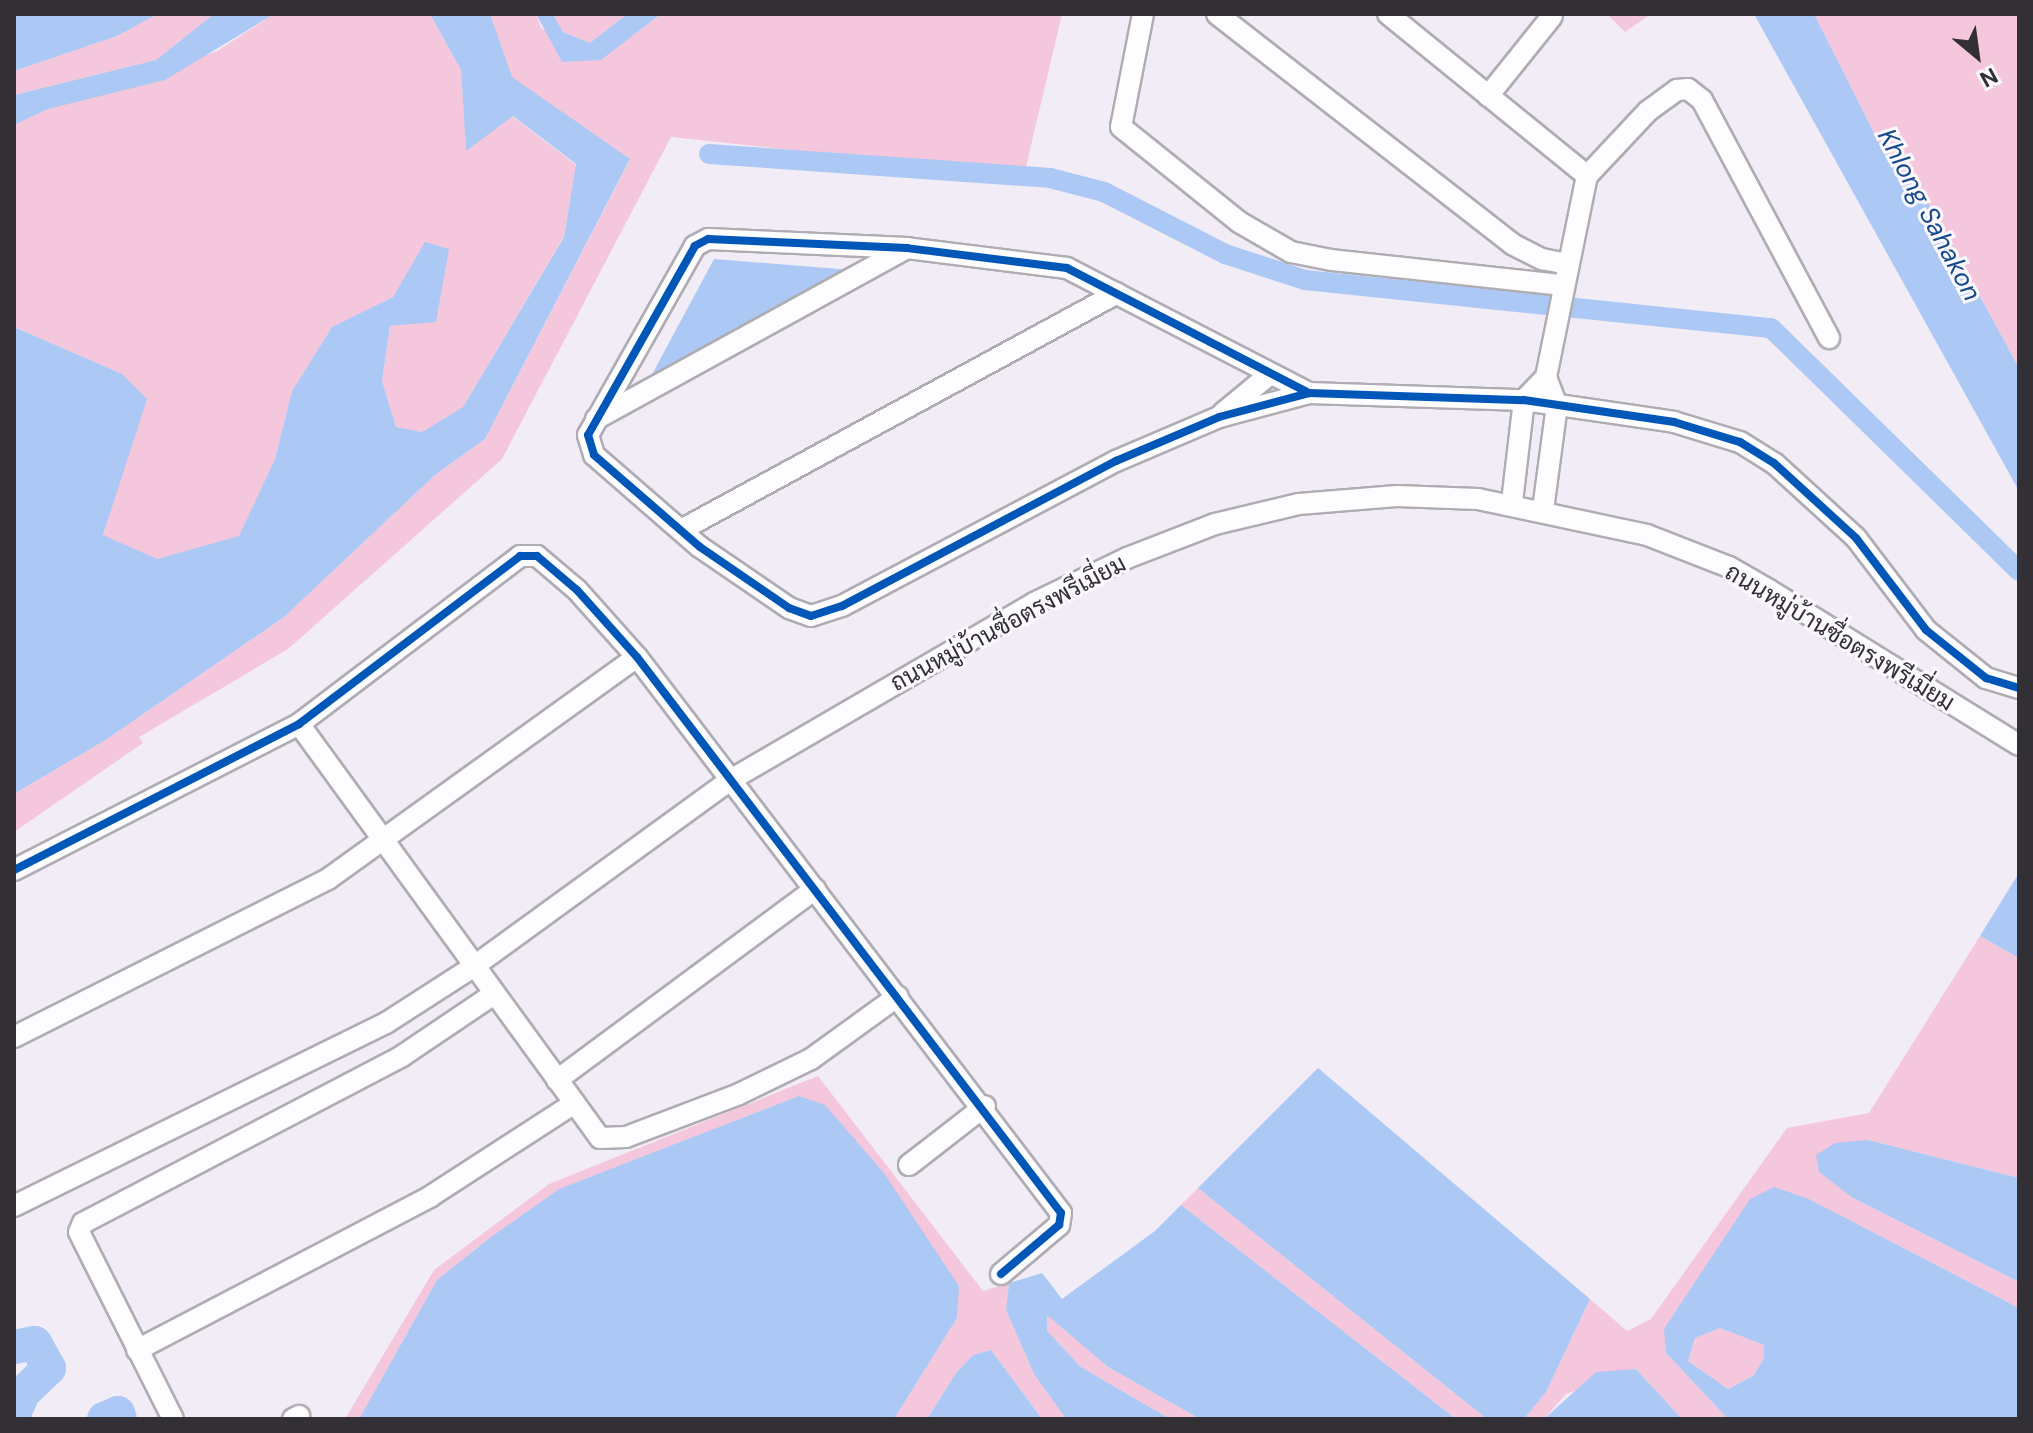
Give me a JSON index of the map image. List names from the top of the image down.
{
  "streets": {
    "street": ["ถนนหมู่บ้านซื่อตรงพรีเมี่ยม"]
  },
  "water": ["Khlong Sahakon"],
  "north": "bottom right"
}
